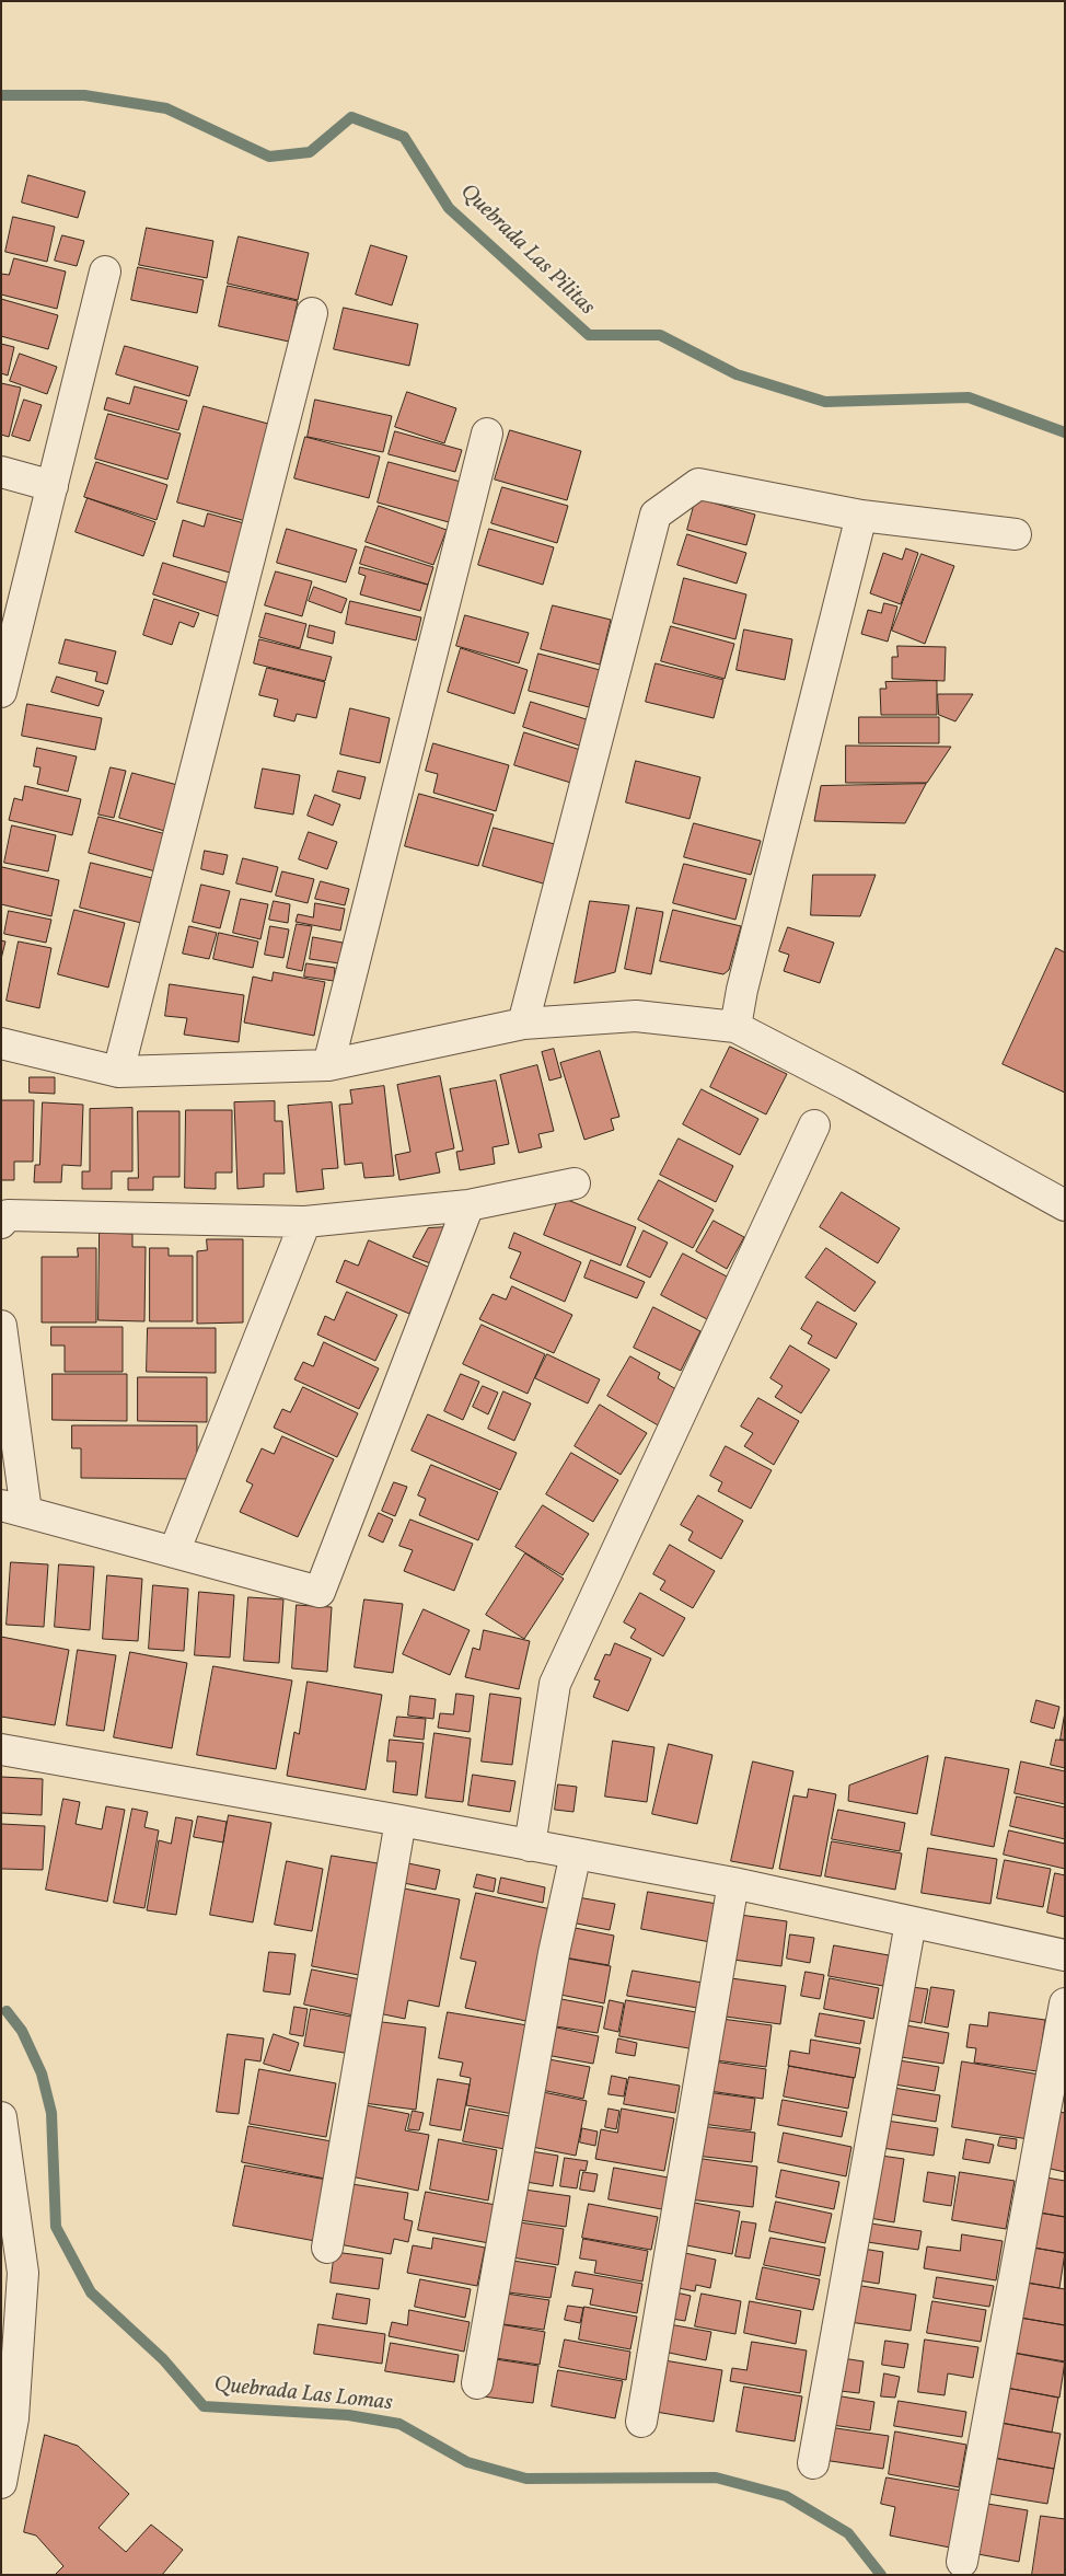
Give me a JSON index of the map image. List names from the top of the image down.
{
  "water": ["Quebrada Las Pilitas", "Quebrada Las Lomas"]
}
